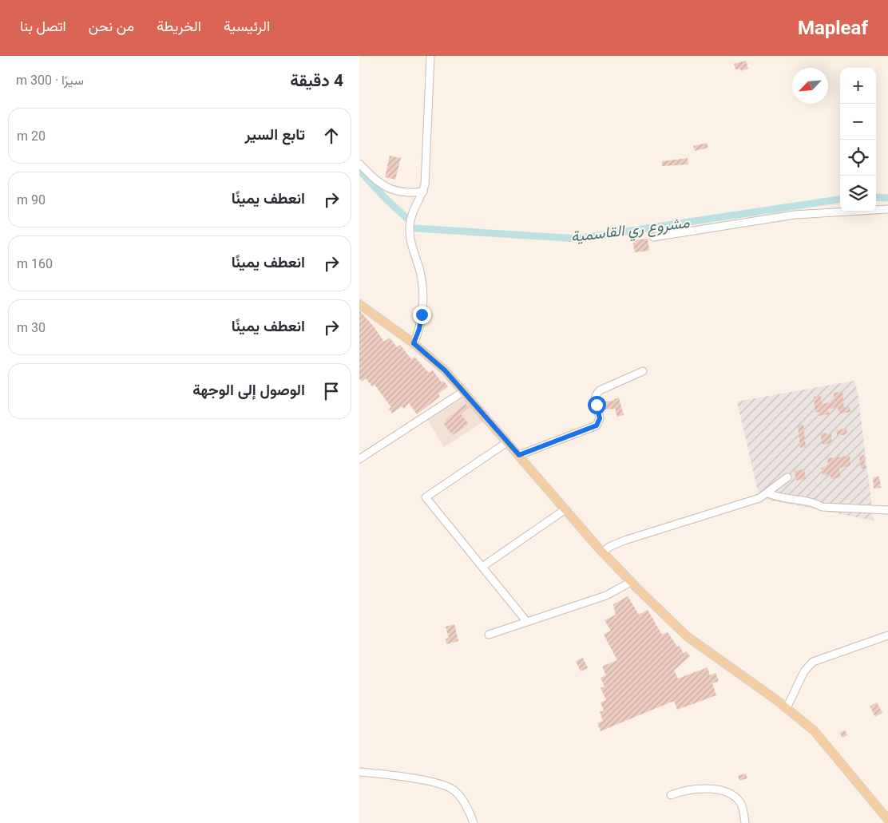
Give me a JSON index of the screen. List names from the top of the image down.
{
  "water": ["مشروع ري القاسمية"],
  "north": "bottom left",
  "page": {
    "header": "Mapleaf",
    "nav": [
      "الرئيسية",
      "الخريطة",
      "من نحن",
      "اتصل بنا"
    ],
    "heading": ["4 دقيقة", "سيرًا · 300 m"],
    "map_buttons": ["+", "−"],
    "list": [
      ["تابع السير", "20 m"],
      ["انعطف يمينًا", "90 m"],
      ["انعطف يمينًا", "160 m"],
      ["انعطف يمينًا", "30 m"],
      "الوصول إلى الوجهة"
    ]
  }
}
